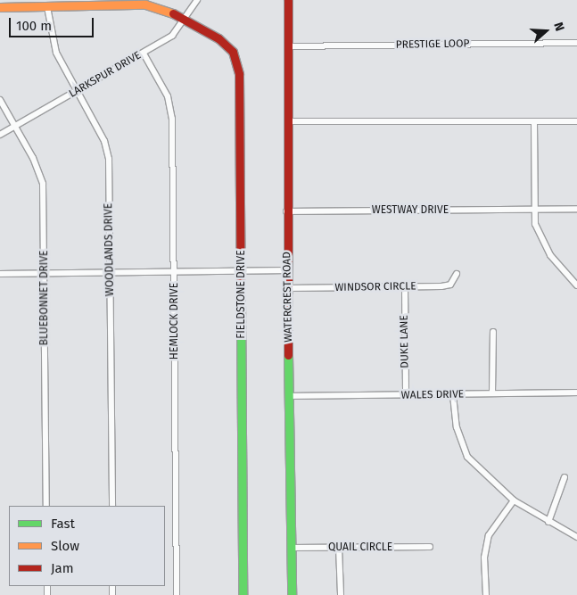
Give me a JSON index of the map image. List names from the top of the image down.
{
  "streets": {
    "street": [
      "PRESTIGE LOOP",
      "LARKSPUR DRIVE",
      "WESTWAY DRIVE",
      "WOODLANDS DRIVE",
      "WINDSOR CIRCLE",
      "FIELDSTONE DRIVE",
      "WATERCREST ROAD",
      "BLUEBONNET DRIVE",
      "HEMLOCK DRIVE",
      "DUKE LANE",
      "WALES DRIVE",
      "QUAIL CIRCLE"
    ]
  },
  "crossings": [
    ["PRESTIGE LOOP", "WATERCREST ROAD"],
    ["LARKSPUR DRIVE", "WOODLANDS DRIVE"],
    ["LARKSPUR DRIVE", "FIELDSTONE DRIVE"],
    ["LARKSPUR DRIVE", "BLUEBONNET DRIVE"],
    ["LARKSPUR DRIVE", "HEMLOCK DRIVE"],
    ["WESTWAY DRIVE", "WATERCREST ROAD"],
    ["WOODLANDS DRIVE", "FIELDSTONE DRIVE"],
    ["WINDSOR CIRCLE", "WATERCREST ROAD"],
    ["WINDSOR CIRCLE", "DUKE LANE"],
    ["WATERCREST ROAD", "WALES DRIVE"],
    ["WATERCREST ROAD", "QUAIL CIRCLE"],
    ["DUKE LANE", "WALES DRIVE"]
  ],
  "legend": ["Fast", "Slow", "Jam"],
  "scale_bar": "100 m",
  "north": "right"
}
